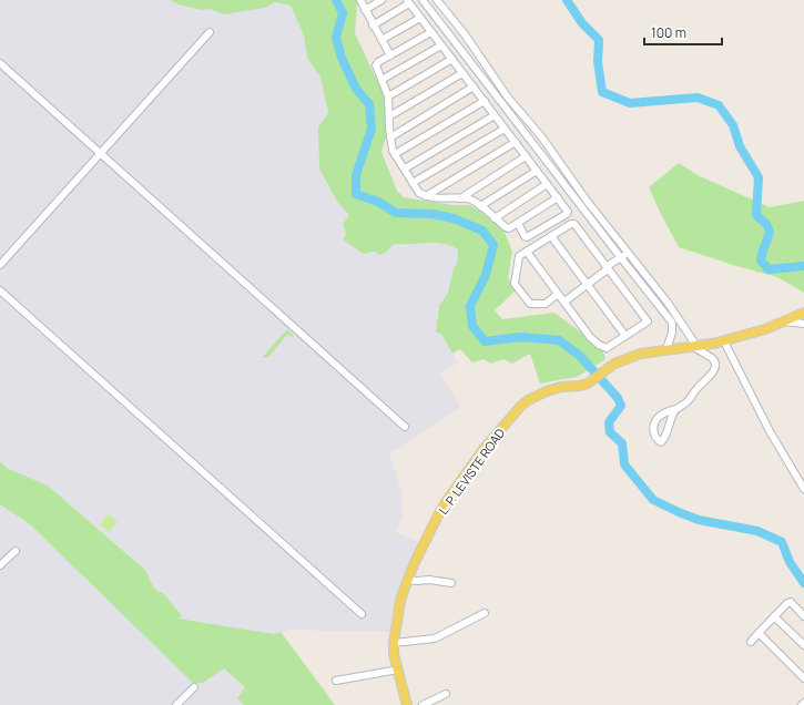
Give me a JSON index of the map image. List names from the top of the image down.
{
  "streets": {
    "main road": ["L. P. LEVISTE ROAD"]
  },
  "scale_bar": "100 m"
}
